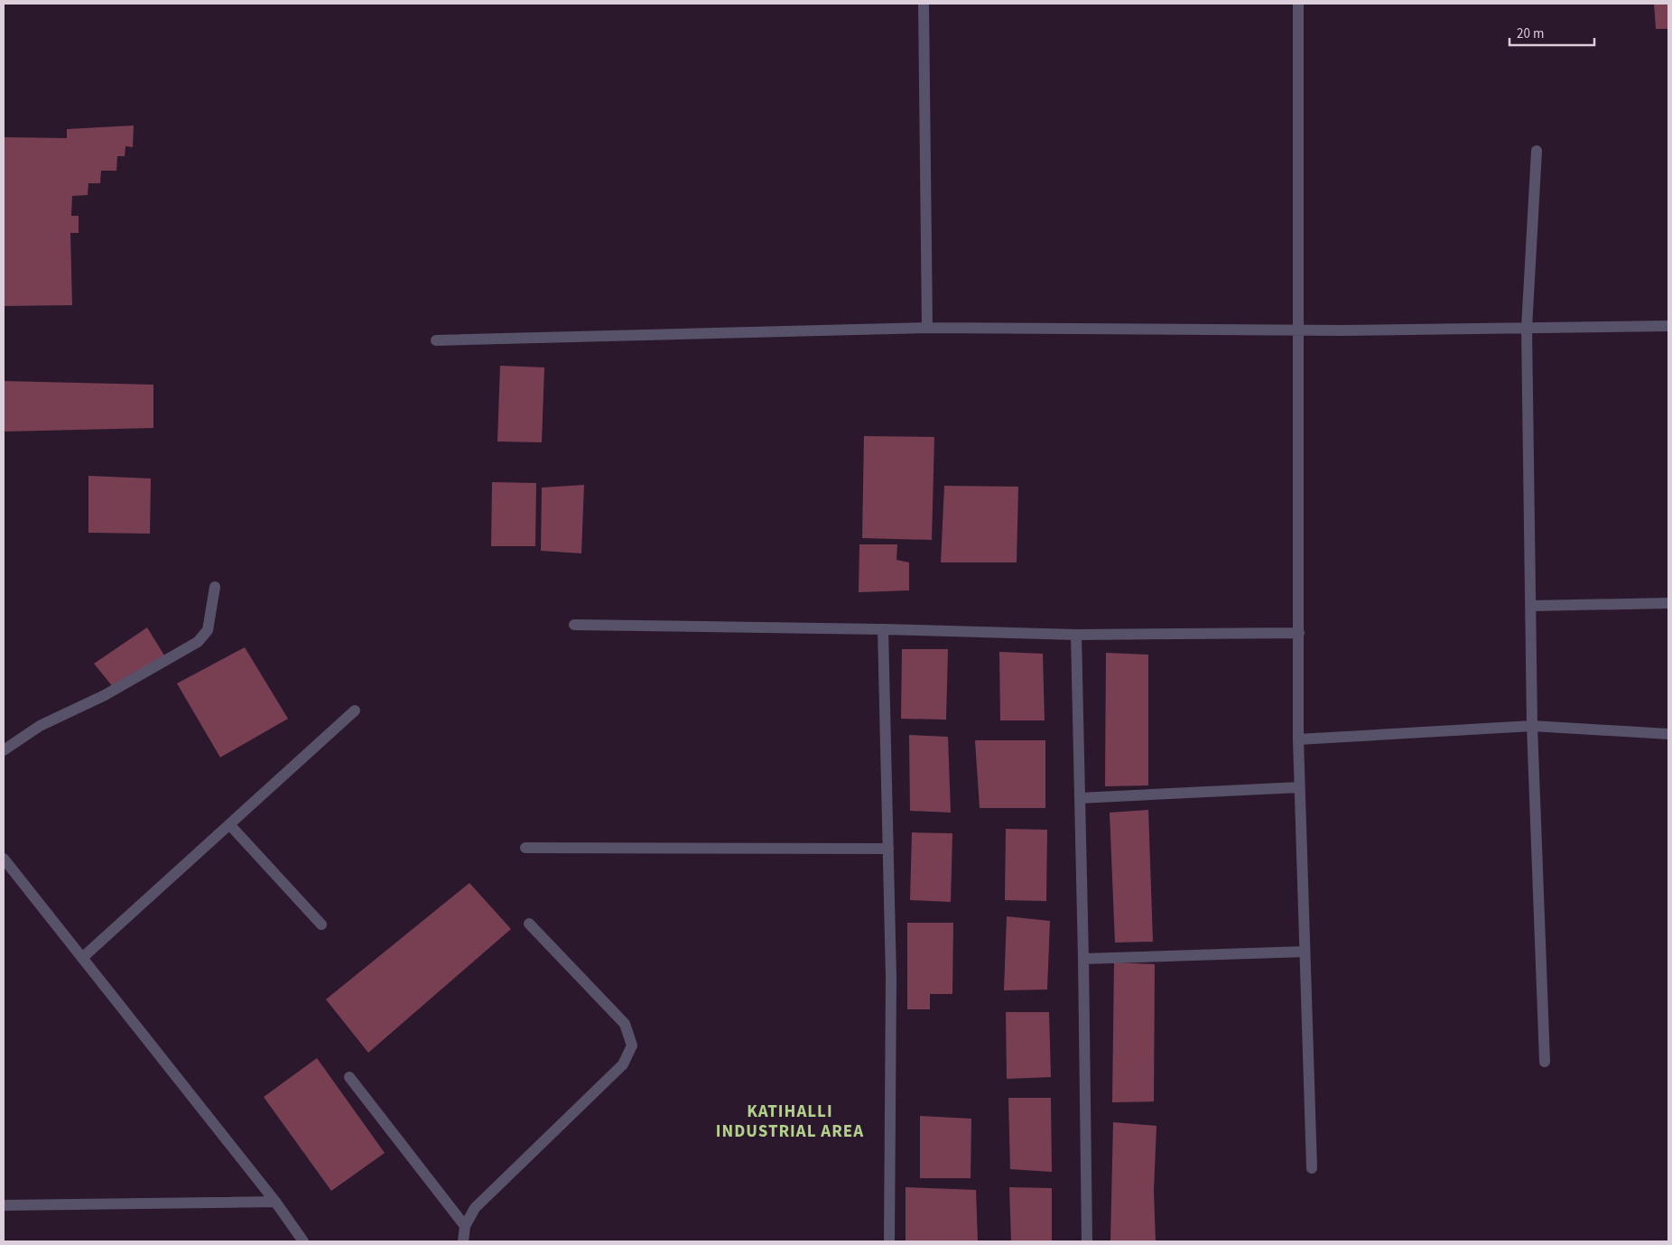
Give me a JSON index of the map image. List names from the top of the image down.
{
  "districts": ["KATIHALLI INDUSTRIAL AREA"],
  "scale_bar": "20 m"
}
